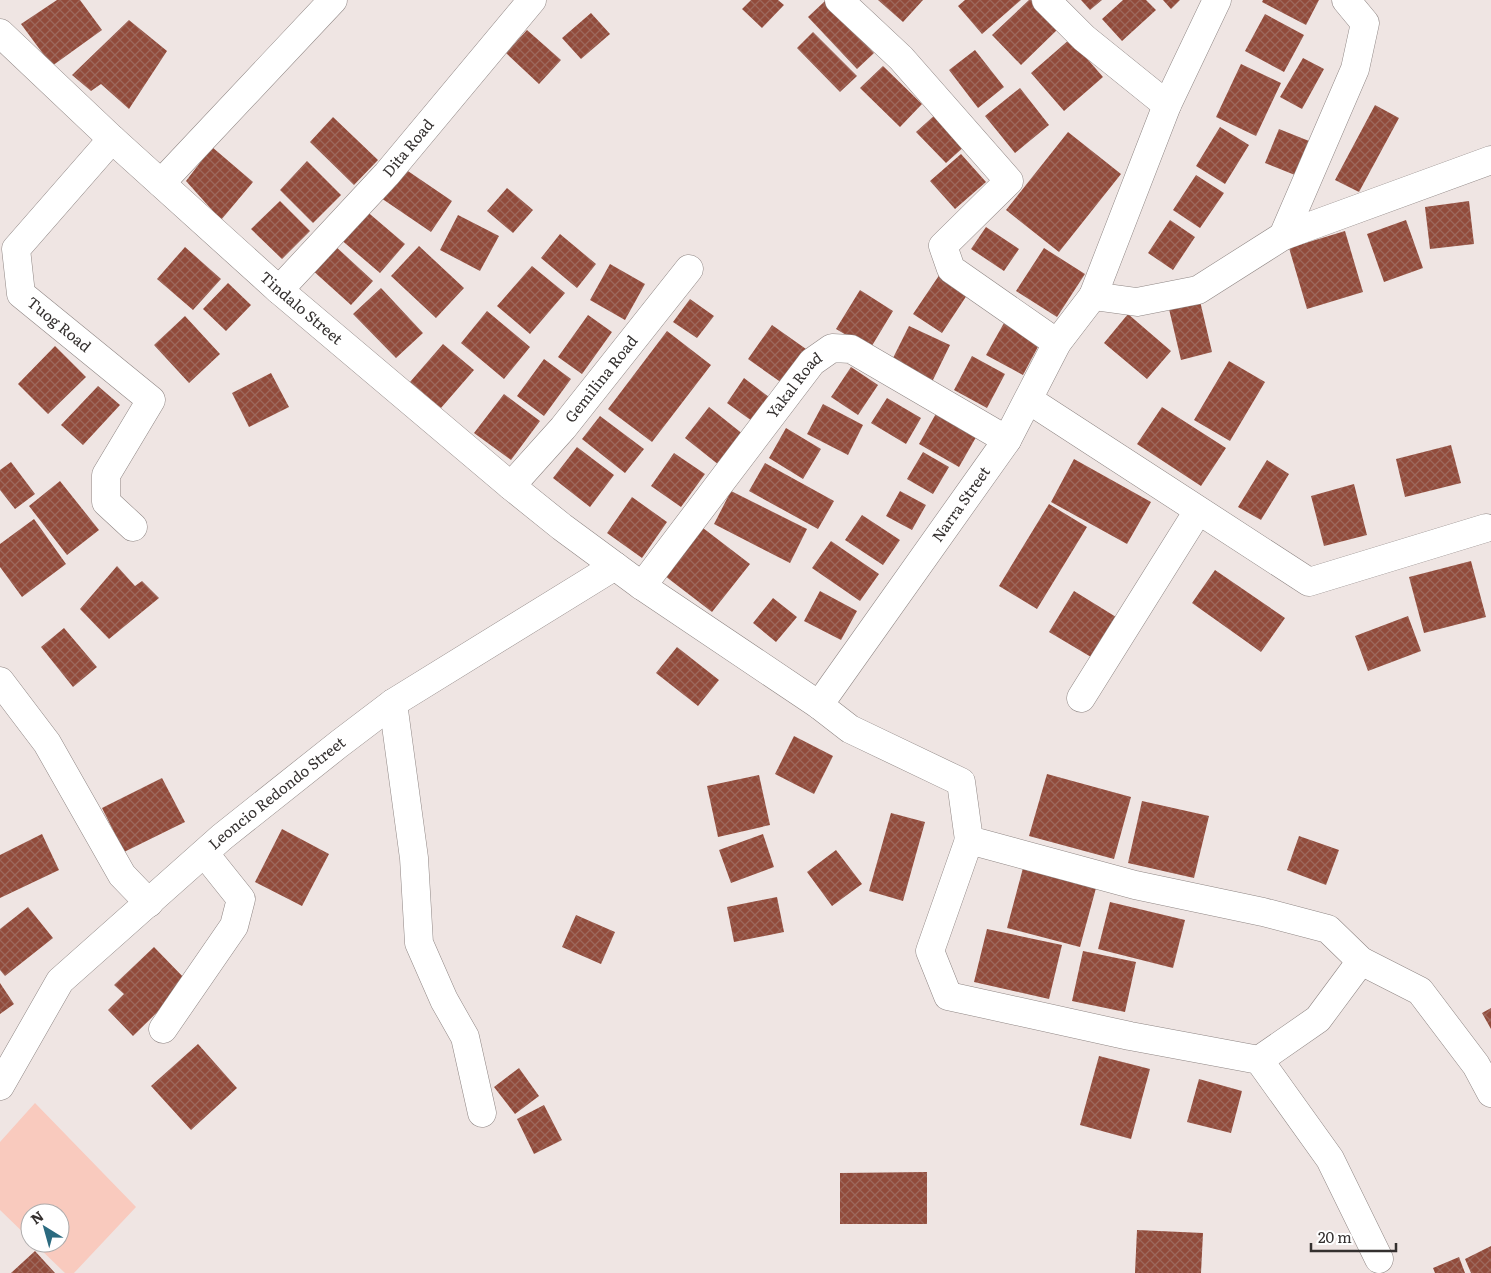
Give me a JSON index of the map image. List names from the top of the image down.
{
  "streets": {
    "street": [
      "Dita Road",
      "Tindalo Street",
      "Tuog Road",
      "Gemilina Road",
      "Yakal Road",
      "Narra Street",
      "Leoncio Redondo Street"
    ]
  },
  "crossings": [
    ["Dita Road", "Tindalo Street"],
    ["Tindalo Street", "Tuog Road"],
    ["Tindalo Street", "Gemilina Road"],
    ["Tindalo Street", "Yakal Road"],
    ["Tindalo Street", "Narra Street"],
    ["Tindalo Street", "Leoncio Redondo Street"],
    ["Yakal Road", "Narra Street"]
  ],
  "scale_bar": "20 m",
  "north": "top left"
}
